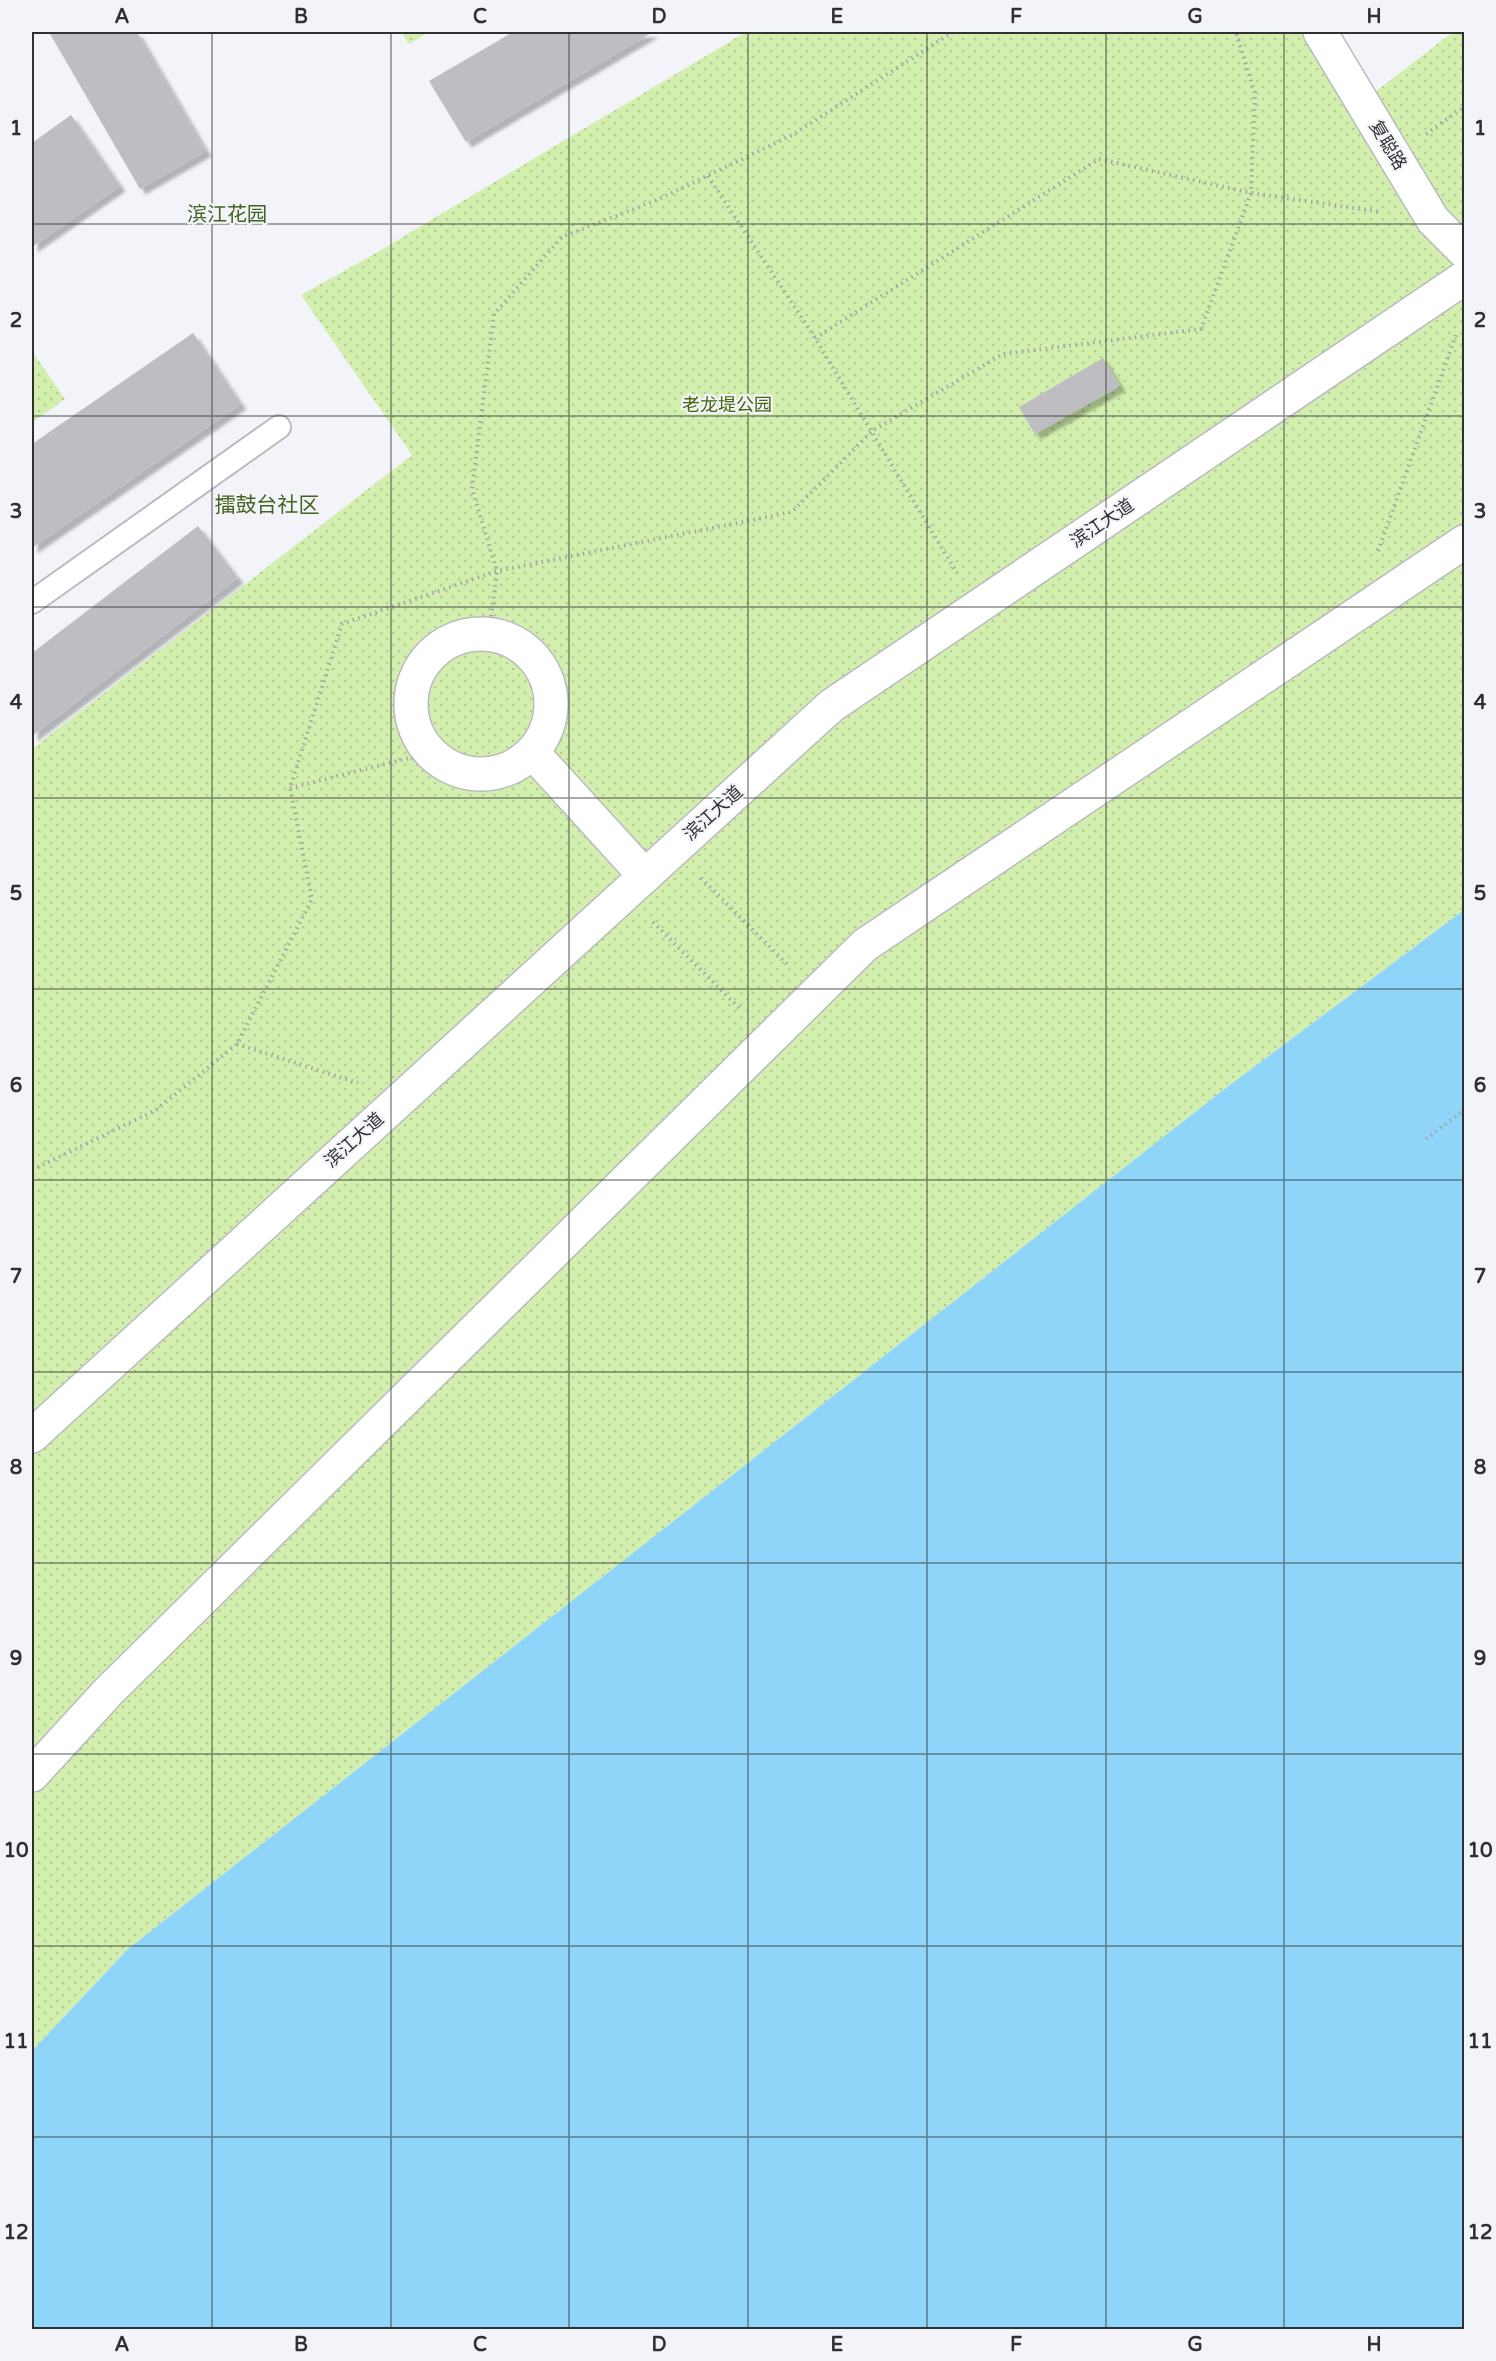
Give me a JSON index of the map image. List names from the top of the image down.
{
  "streets": {
    "street": ["复聪路", "滨江大道"]
  },
  "districts": ["滨江花园", "擂鼓台社区"],
  "parks": ["老龙堤公园"],
  "grid": {
    "columns": [
      "A",
      "B",
      "C",
      "D",
      "E",
      "F",
      "G",
      "H"
    ],
    "rows": [
      "1",
      "2",
      "3",
      "4",
      "5",
      "6",
      "7",
      "8",
      "9",
      "10",
      "11",
      "12"
    ]
  }
}
